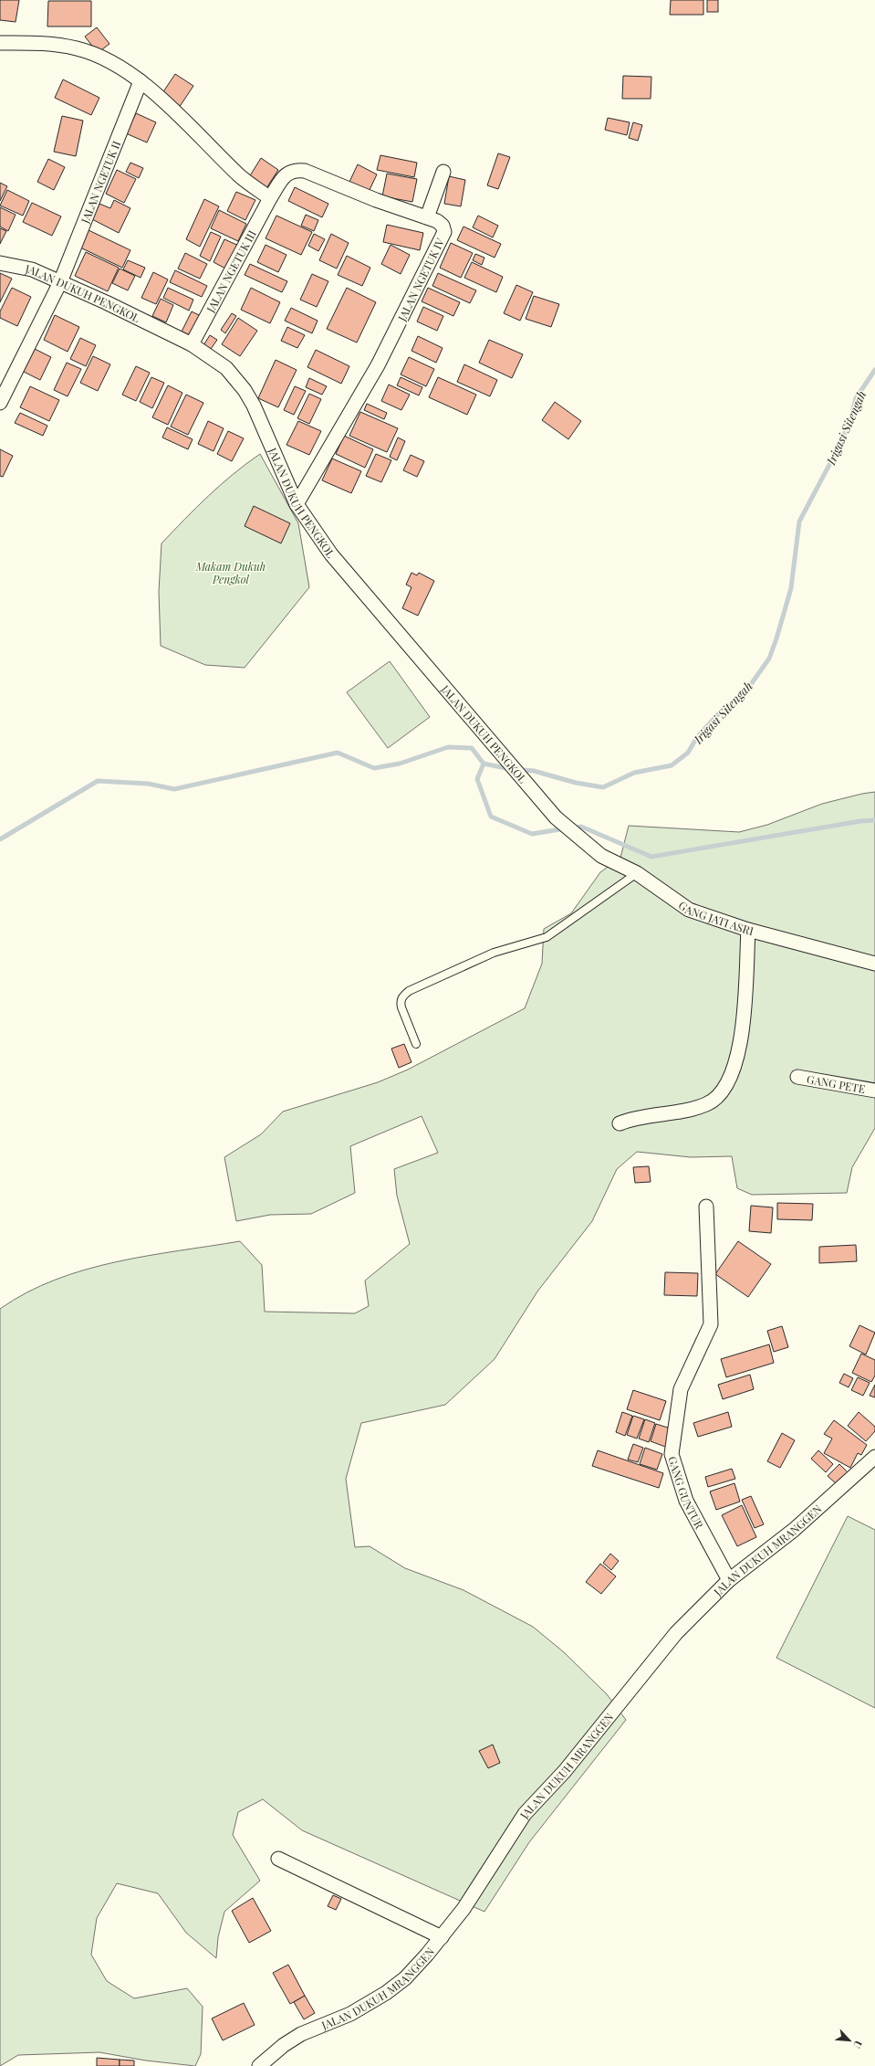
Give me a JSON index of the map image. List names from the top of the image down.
{
  "streets": {
    "street": [
      "JALAN NGETUK II",
      "JALAN NGETUK III",
      "JALAN NGETUK IV",
      "JALAN DUKUH PENGKOL",
      "GANG JATI ASRI",
      "GANG PETE",
      "GANG GUNTUR",
      "JALAN DUKUH MRANGGEN"
    ]
  },
  "crossings": [
    ["JALAN NGETUK II", "JALAN DUKUH PENGKOL"],
    ["JALAN NGETUK III", "JALAN NGETUK IV"],
    ["JALAN NGETUK III", "JALAN DUKUH PENGKOL"],
    ["JALAN NGETUK IV", "JALAN DUKUH PENGKOL"],
    ["JALAN DUKUH PENGKOL", "GANG JATI ASRI"],
    ["GANG GUNTUR", "JALAN DUKUH MRANGGEN"]
  ],
  "water": ["Irigasi Sitengah"],
  "parks": ["Makam Dukuh Pengkol"],
  "north": "bottom right"
}
